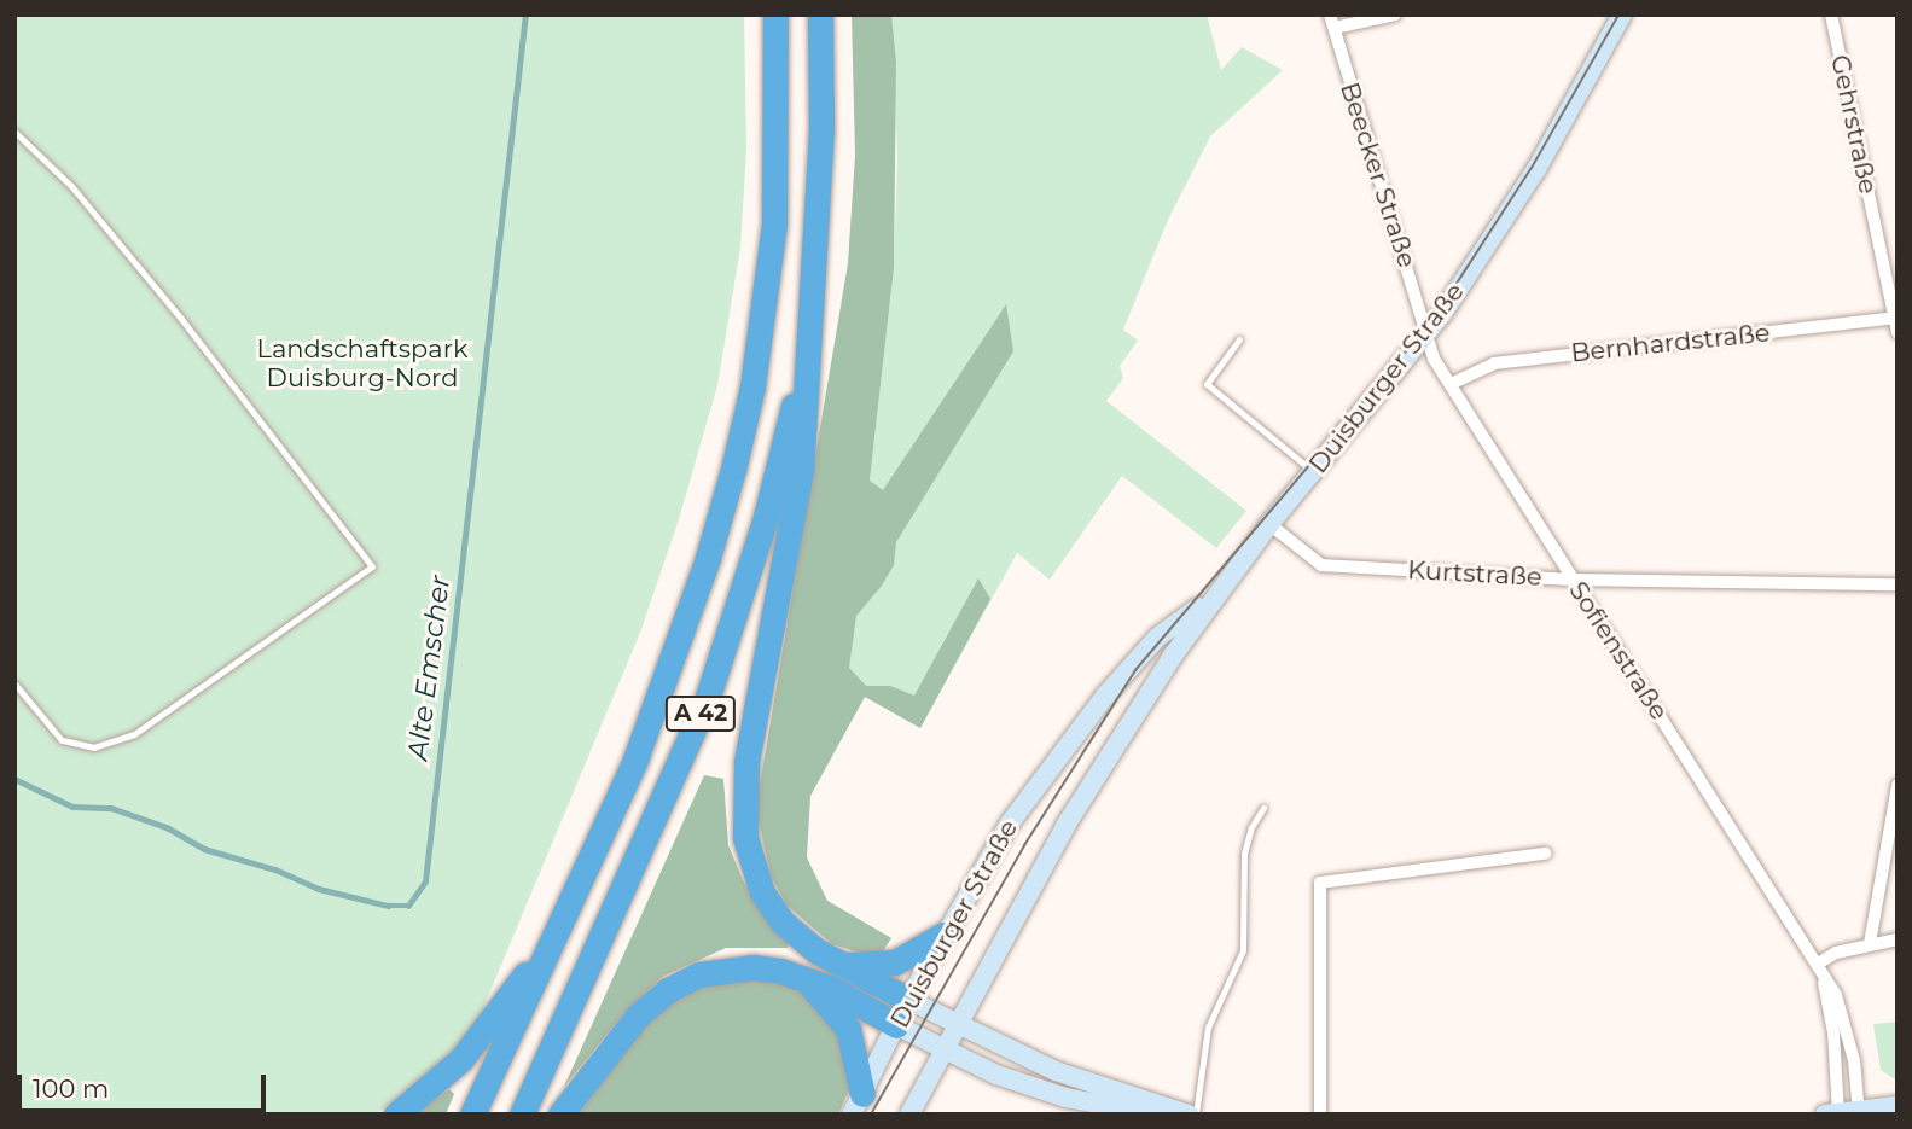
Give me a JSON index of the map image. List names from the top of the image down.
{
  "streets": {
    "highway": ["A 42"],
    "main road": ["Duisburger Straße"],
    "street": [
      "Gehrstraße",
      "Beecker Straße",
      "Bernhardstraße",
      "Kurtstraße",
      "Sofienstraße"
    ]
  },
  "crossings": [
    ["Gehrstraße", "Bernhardstraße"],
    ["Beecker Straße", "Duisburger Straße"],
    ["Beecker Straße", "Sofienstraße"],
    ["Bernhardstraße", "Sofienstraße"],
    ["Duisburger Straße", "Kurtstraße"],
    ["Duisburger Straße", "Sofienstraße"],
    ["Kurtstraße", "Sofienstraße"]
  ],
  "water": ["Alte Emscher"],
  "parks": ["Landschaftspark Duisburg-Nord"],
  "scale_bar": "100 m"
}
